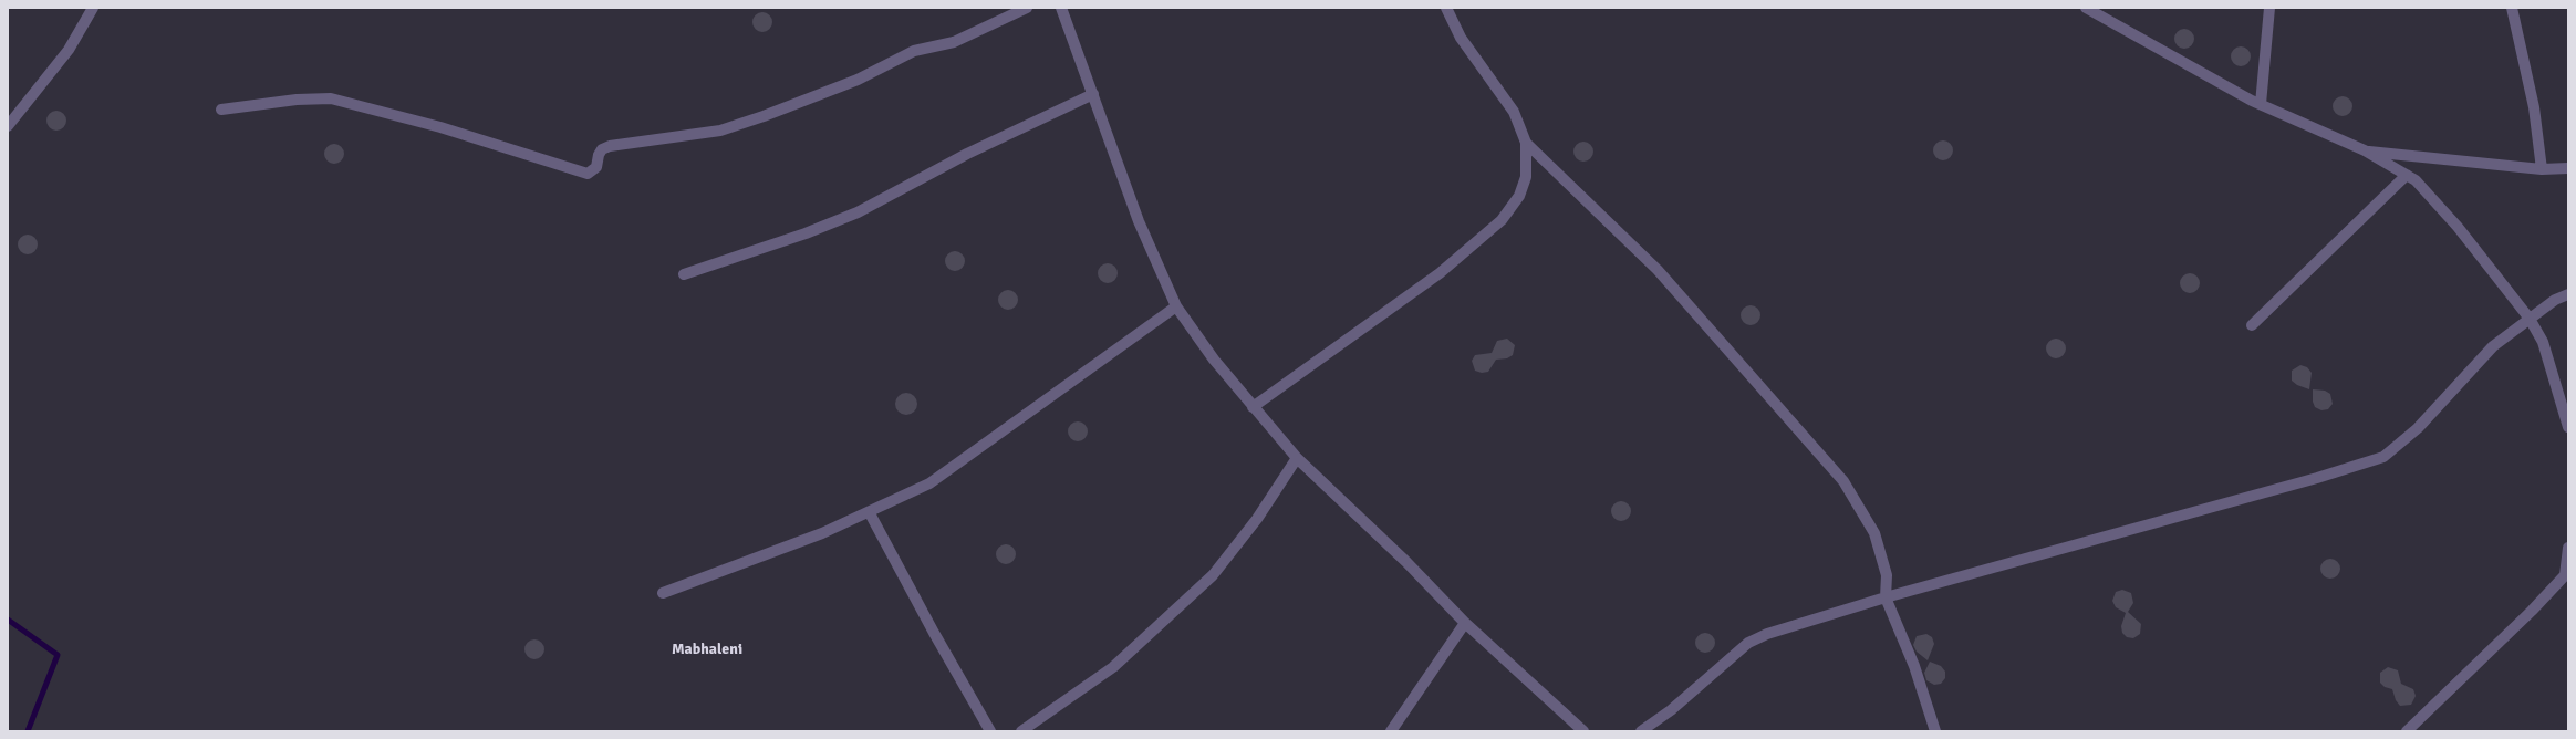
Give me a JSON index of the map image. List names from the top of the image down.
{
  "districts": ["Mabhaleni"]
}
